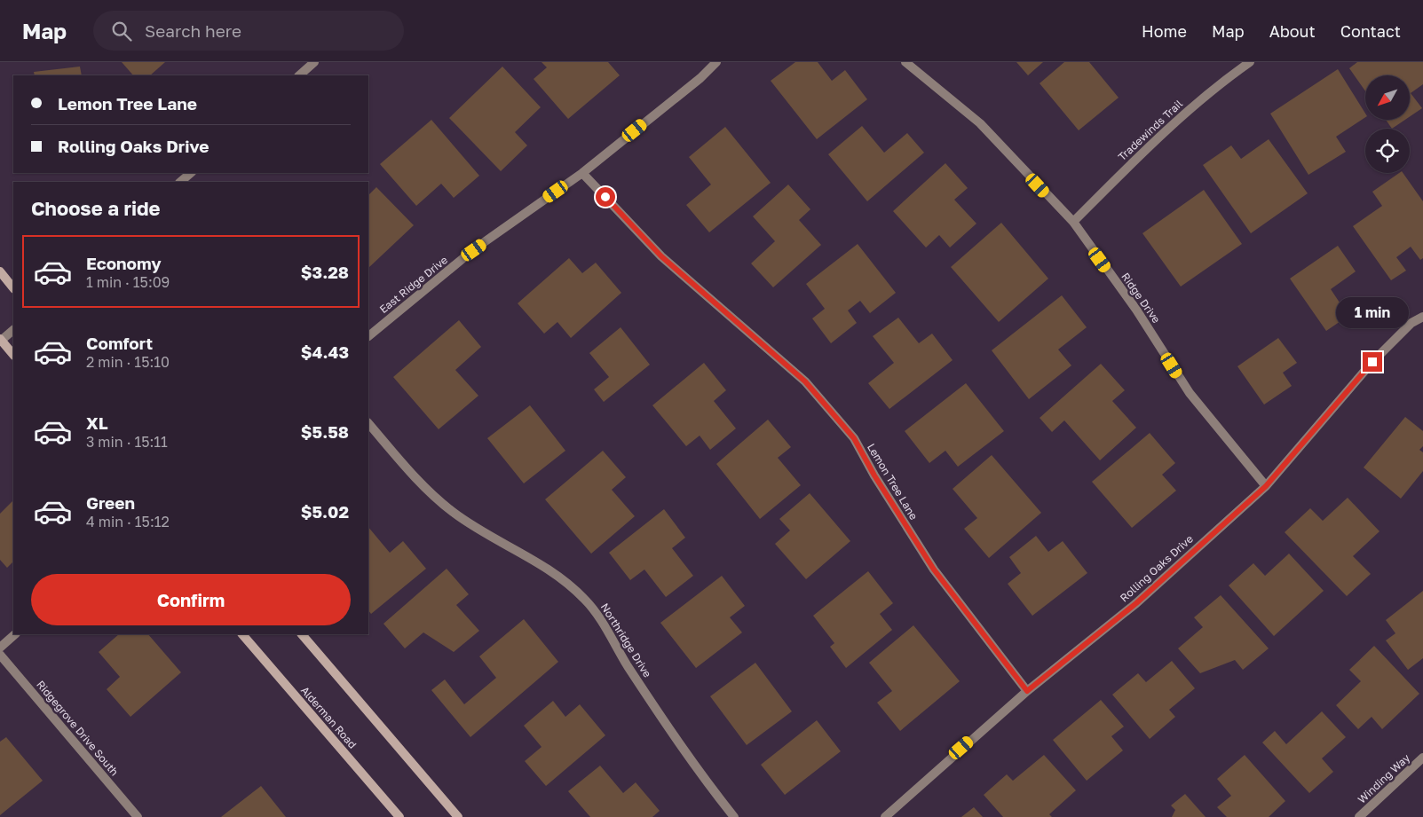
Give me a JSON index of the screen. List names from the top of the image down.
{
  "streets": {
    "main road": ["Alderman Road"],
    "street": [
      "Tradewinds Trail",
      "East Ridge Drive",
      "Ridge Drive",
      "Lemon Tree Lane",
      "Rolling Oaks Drive",
      "Northridge Drive",
      "Ridgegrove Drive South",
      "Winding Way"
    ]
  },
  "crossings": [
    ["Tradewinds Trail", "Ridge Drive"],
    ["East Ridge Drive", "Lemon Tree Lane"],
    ["Ridge Drive", "Rolling Oaks Drive"],
    ["Lemon Tree Lane", "Rolling Oaks Drive"]
  ],
  "north": "bottom left",
  "page": {
    "header": "Map",
    "search": "Search here",
    "nav": [
      "Home",
      "Map",
      "About",
      "Contact"
    ],
    "banner": ["Lemon Tree Lane", "Rolling Oaks Drive"],
    "heading": "Choose a ride",
    "list": [
      {
        "name": "Economy",
        "note": "1 min · 15:09",
        "value": "$3.28"
      },
      {
        "name": "Comfort",
        "note": "2 min · 15:10",
        "value": "$4.43"
      },
      {
        "name": "XL",
        "note": "3 min · 15:11",
        "value": "$5.58"
      },
      {
        "name": "Green",
        "note": "4 min · 15:12",
        "value": "$5.02"
      }
    ],
    "bubble": "1 min",
    "buttons": "Confirm"
  }
}
